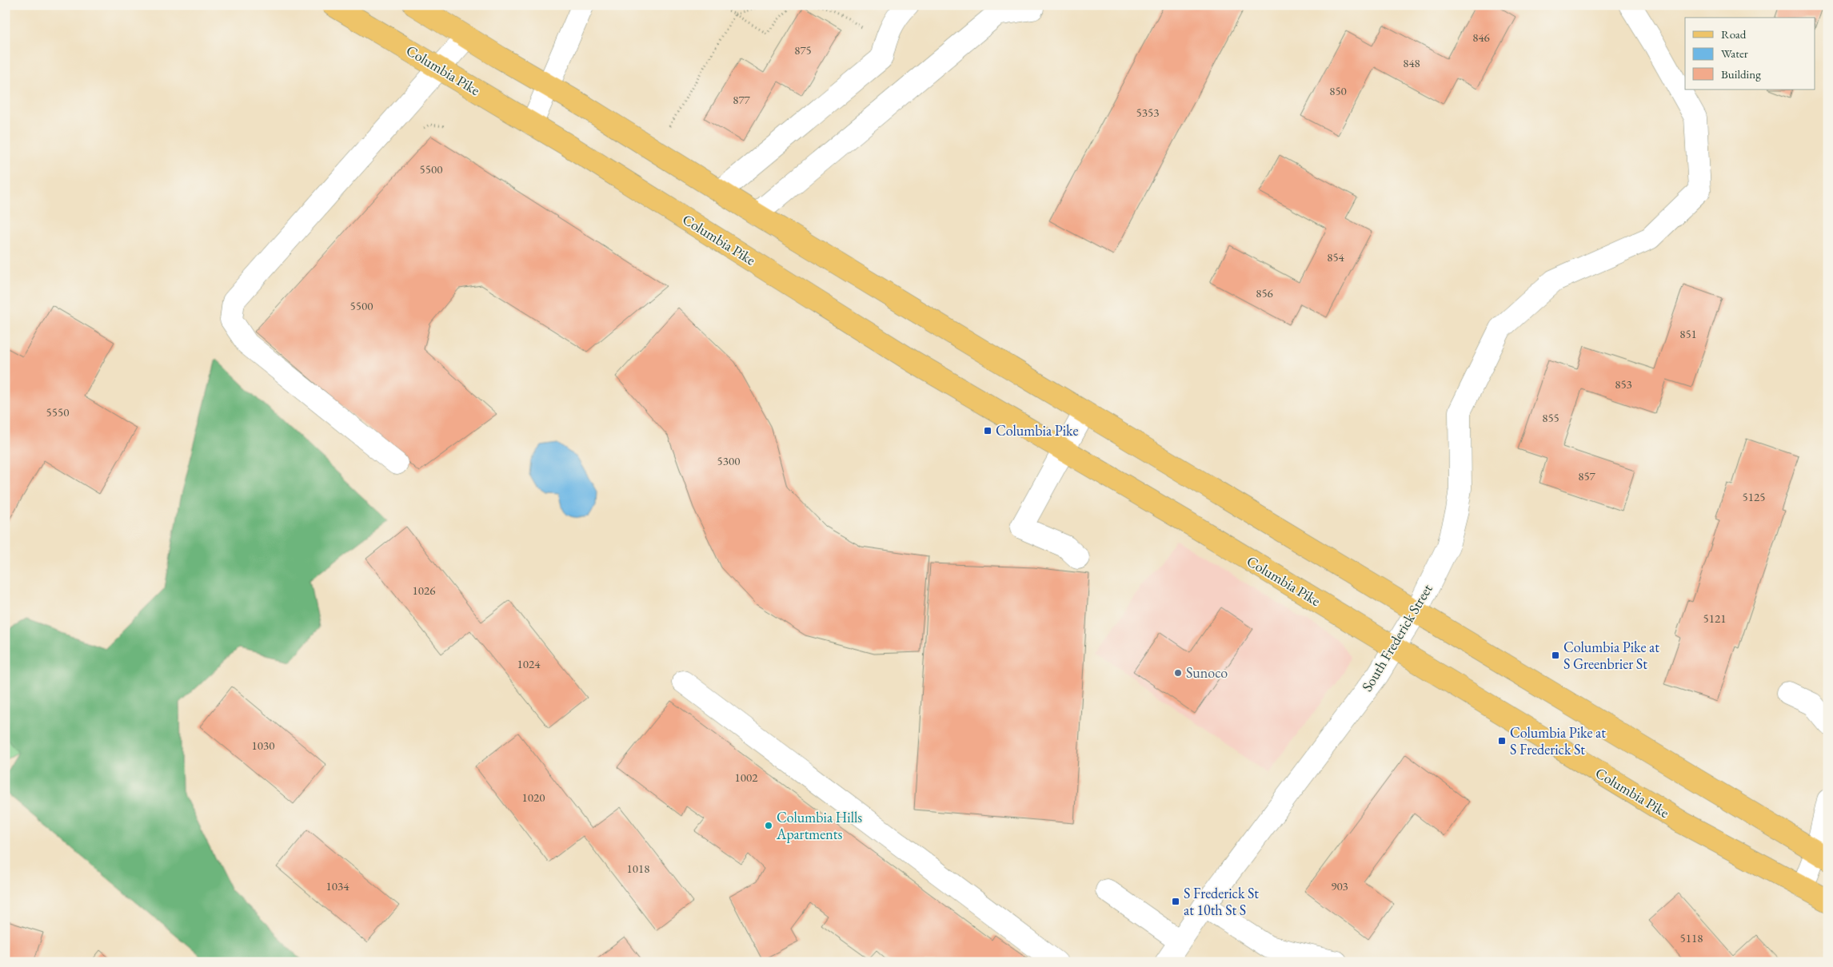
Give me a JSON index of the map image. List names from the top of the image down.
{
  "streets": {
    "main road": ["Columbia Pike"],
    "street": ["South Frederick Street"]
  },
  "crossings": [
    ["Columbia Pike", "South Frederick Street"]
  ],
  "places": {
    "transit": [
      "Columbia Pike",
      "Columbia Pike at S Greenbrier St",
      "Columbia Pike at S Frederick St",
      "S Frederick St at 10th St S"
    ],
    "other": ["Sunoco", "Columbia Hills Apartments"]
  },
  "house_numbers": [
    "846",
    "875",
    "848",
    "850",
    "877",
    "5353",
    "5500",
    "854",
    "856",
    "5500",
    "851",
    "853",
    "5550",
    "855",
    "5300",
    "857",
    "5125",
    "1026",
    "5121",
    "1024",
    "1030",
    "1002",
    "1020",
    "1018",
    "1034",
    "903",
    "5118"
  ],
  "legend": ["Road", "Water", "Building"]
}
